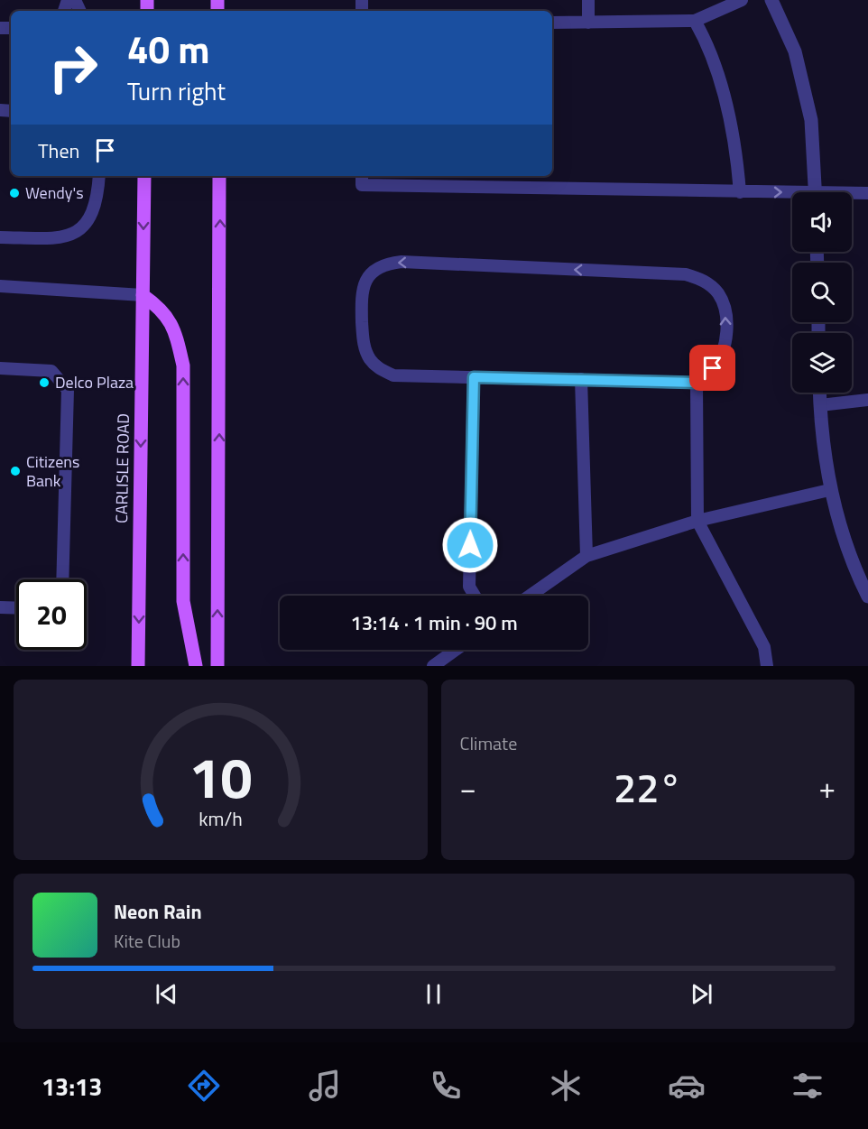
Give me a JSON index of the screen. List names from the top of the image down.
{
  "streets": {
    "main road": ["CARLISLE ROAD"]
  },
  "places": ["Wendy's", "Delco Plaza", "Citizens Bank"],
  "page": {
    "turn": ["40 m", "Turn right"],
    "then": "Then",
    "limit": "20",
    "trip": "13:14 · 1 min · 90 m",
    "tile": "Climate",
    "heat": ["−", "22°", "+"],
    "song": ["Neon Rain", "Kite Club"],
    "tabs": "13:13",
    "gauge": ["10", "km/h"]
  }
}
